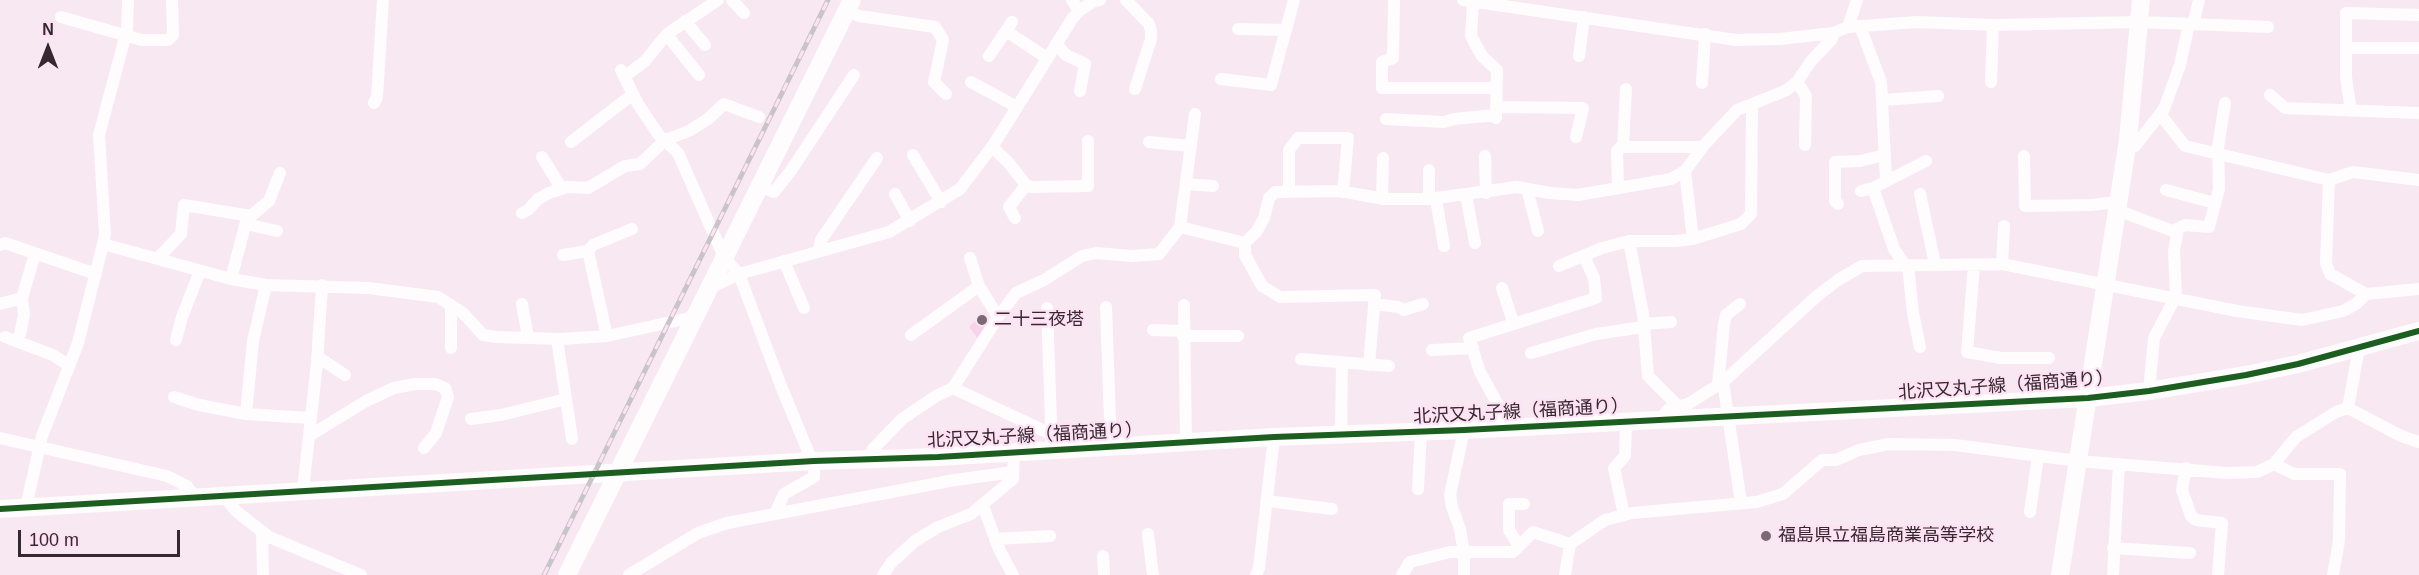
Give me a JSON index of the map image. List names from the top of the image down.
{
  "streets": {
    "street": ["北沢又丸子線（福商通り）"]
  },
  "places": ["二十三夜塔", "福島県立福島商業高等学校"],
  "scale_bar": "100 m",
  "north": "top"
}
